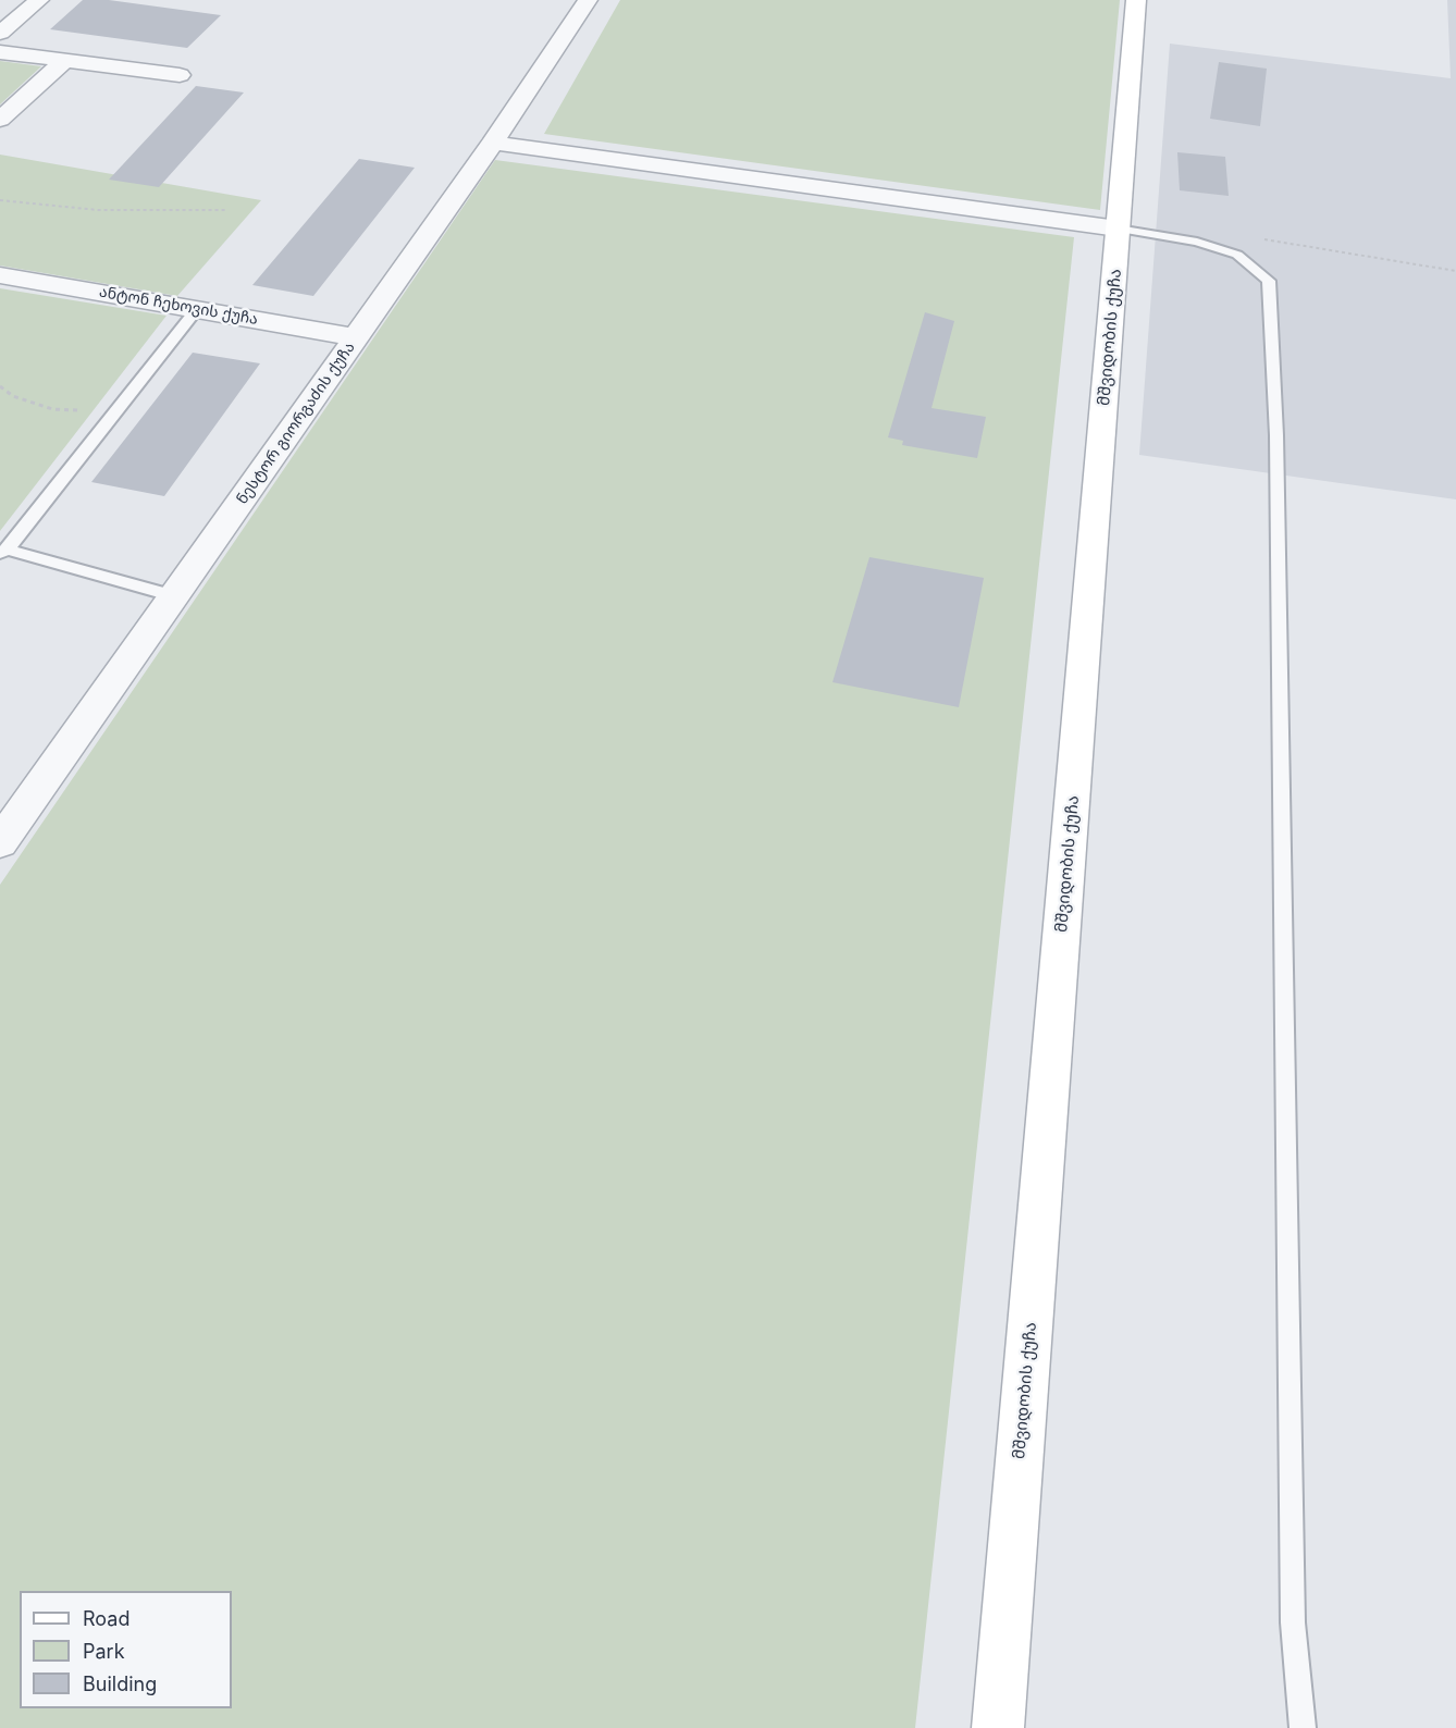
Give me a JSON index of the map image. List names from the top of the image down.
{
  "streets": {
    "main road": ["მშვიდობის ქუჩა"],
    "street": ["ანტონ ჩეხოვის ქუჩა", "ნესტორ გიორგაძის ქუჩა"]
  },
  "crossings": [
    ["ანტონ ჩეხოვის ქუჩა", "ნესტორ გიორგაძის ქუჩა"]
  ],
  "legend": ["Road", "Park", "Building"]
}
